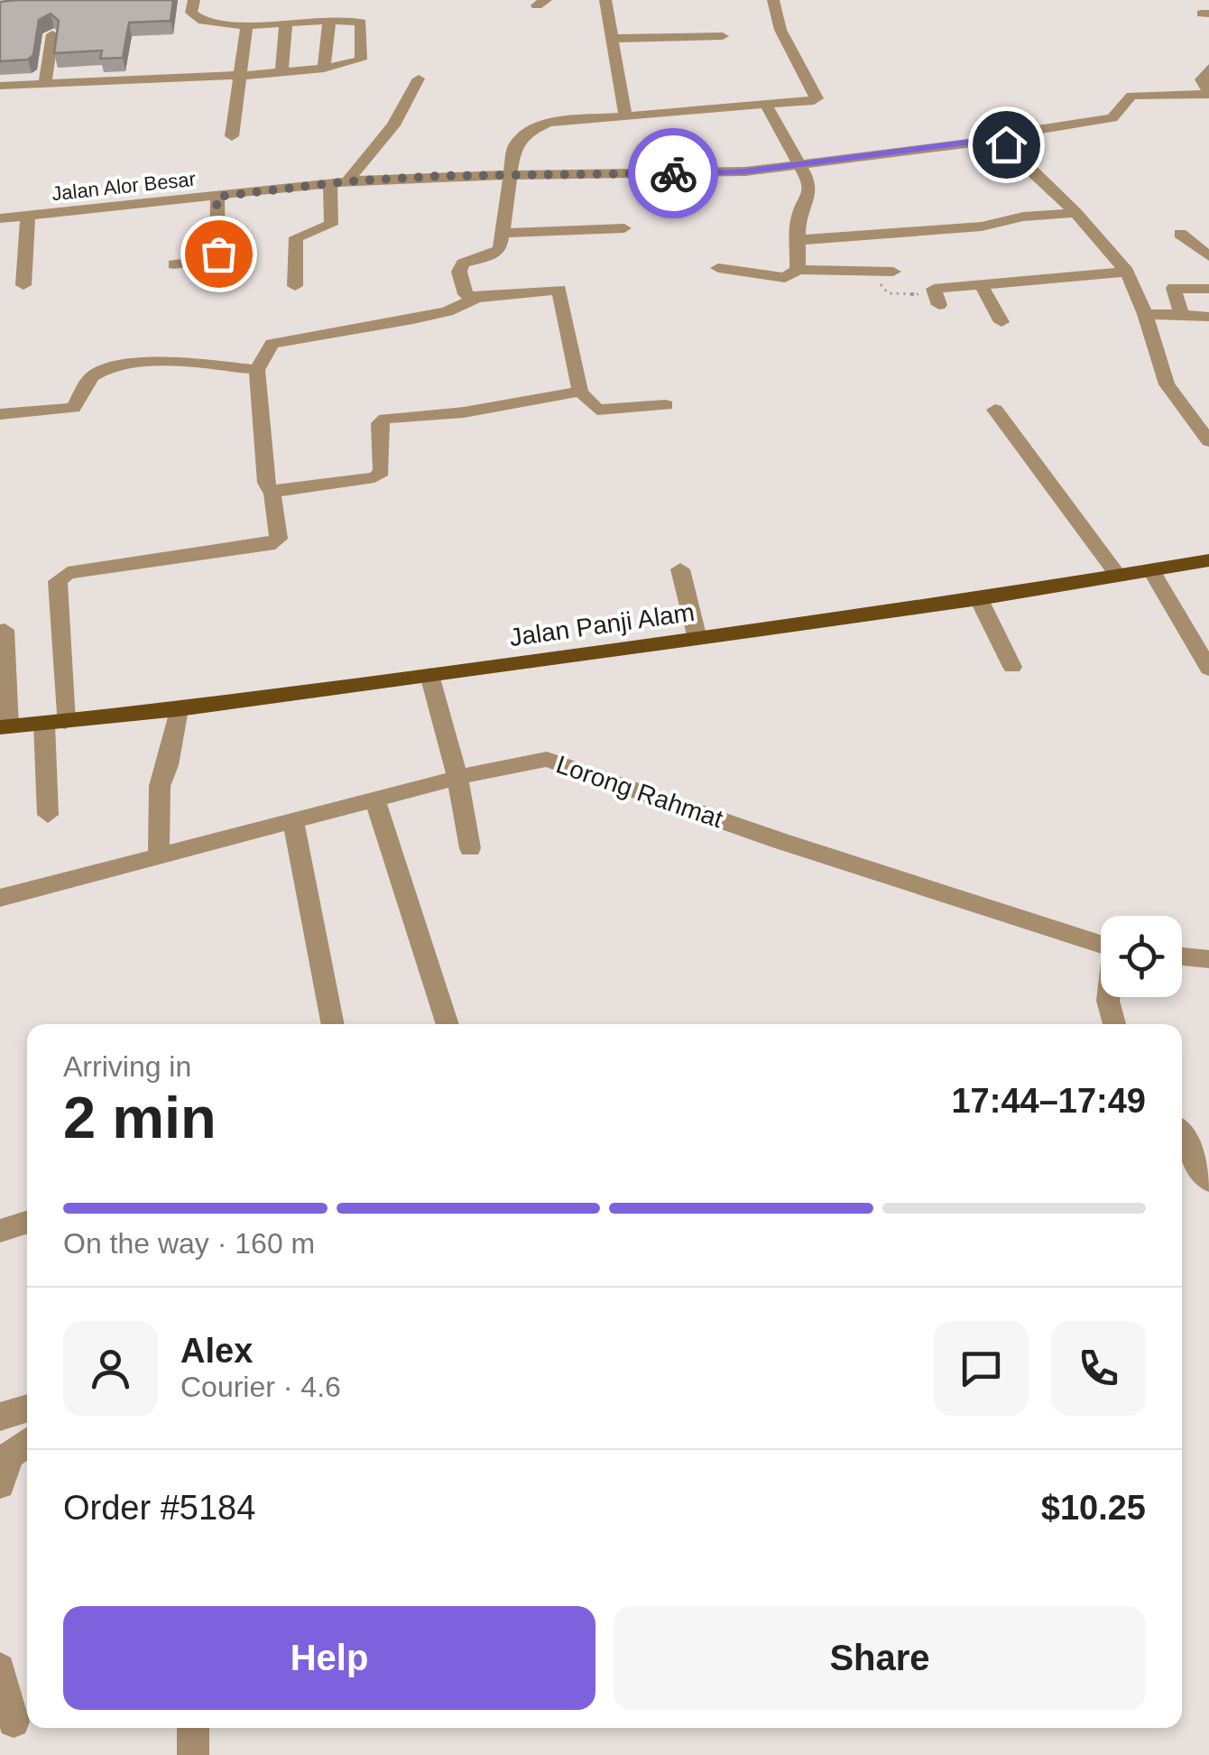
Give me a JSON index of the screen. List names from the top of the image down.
{
  "streets": {
    "main road": ["Jalan Panji Alam"],
    "street": ["Jalan Alor Besar", "Lorong Rahmat"]
  },
  "page": {
    "heading": ["2 min", "Arriving in", "17:44–17:49"],
    "panel": [
      "Alex",
      "Courier · 4.6",
      "Order #5184",
      "$10.25"
    ],
    "bar": "On the way · 160 m",
    "buttons": ["Help", "Share"]
  }
}
